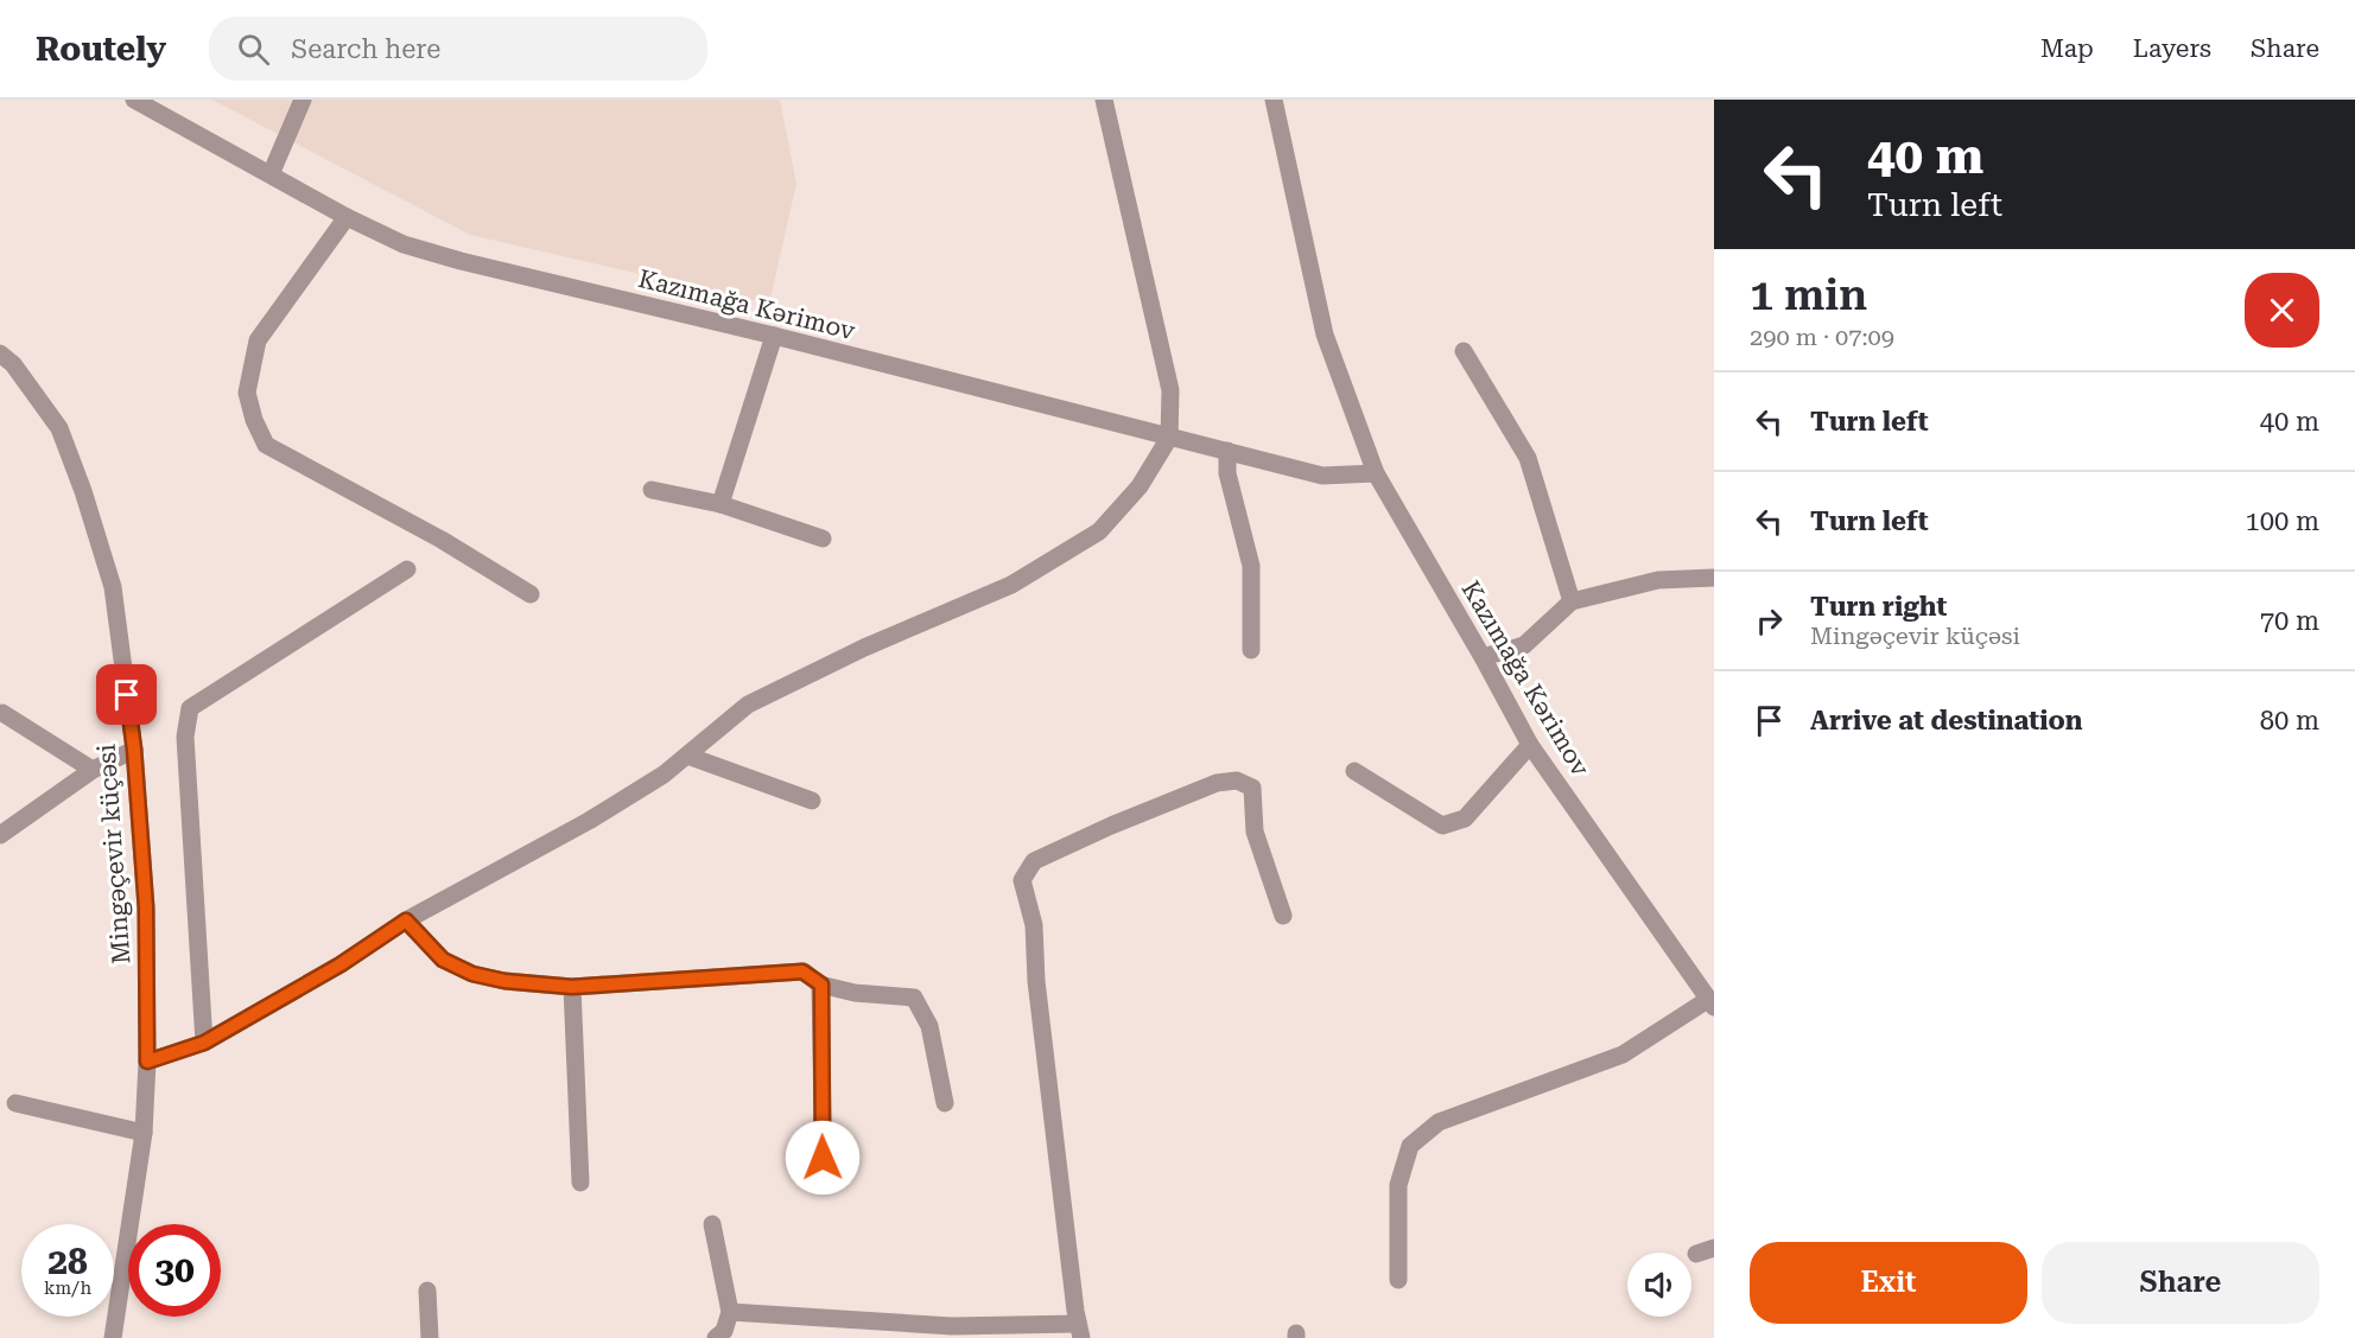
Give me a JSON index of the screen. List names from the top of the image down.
{
  "streets": {
    "street": ["Kazımağa Kərimov", "Mingəçevir küçəsi"]
  },
  "page": {
    "header": "Routely",
    "search": "Search here",
    "nav": ["Map", "Layers", "Share"],
    "turn": ["40 m", "Turn left"],
    "heading": ["1 min", "290 m · 07:09"],
    "list": [
      {
        "name": "Turn left",
        "value": "40 m"
      },
      {
        "name": "Turn left",
        "value": "100 m"
      },
      {
        "name": "Turn right",
        "note": "Mingəçevir küçəsi",
        "value": "70 m"
      },
      {
        "name": "Arrive at destination",
        "value": "80 m"
      }
    ],
    "speed": "28 km/h",
    "limit": "30",
    "buttons": ["Exit", "Share"]
  }
}
